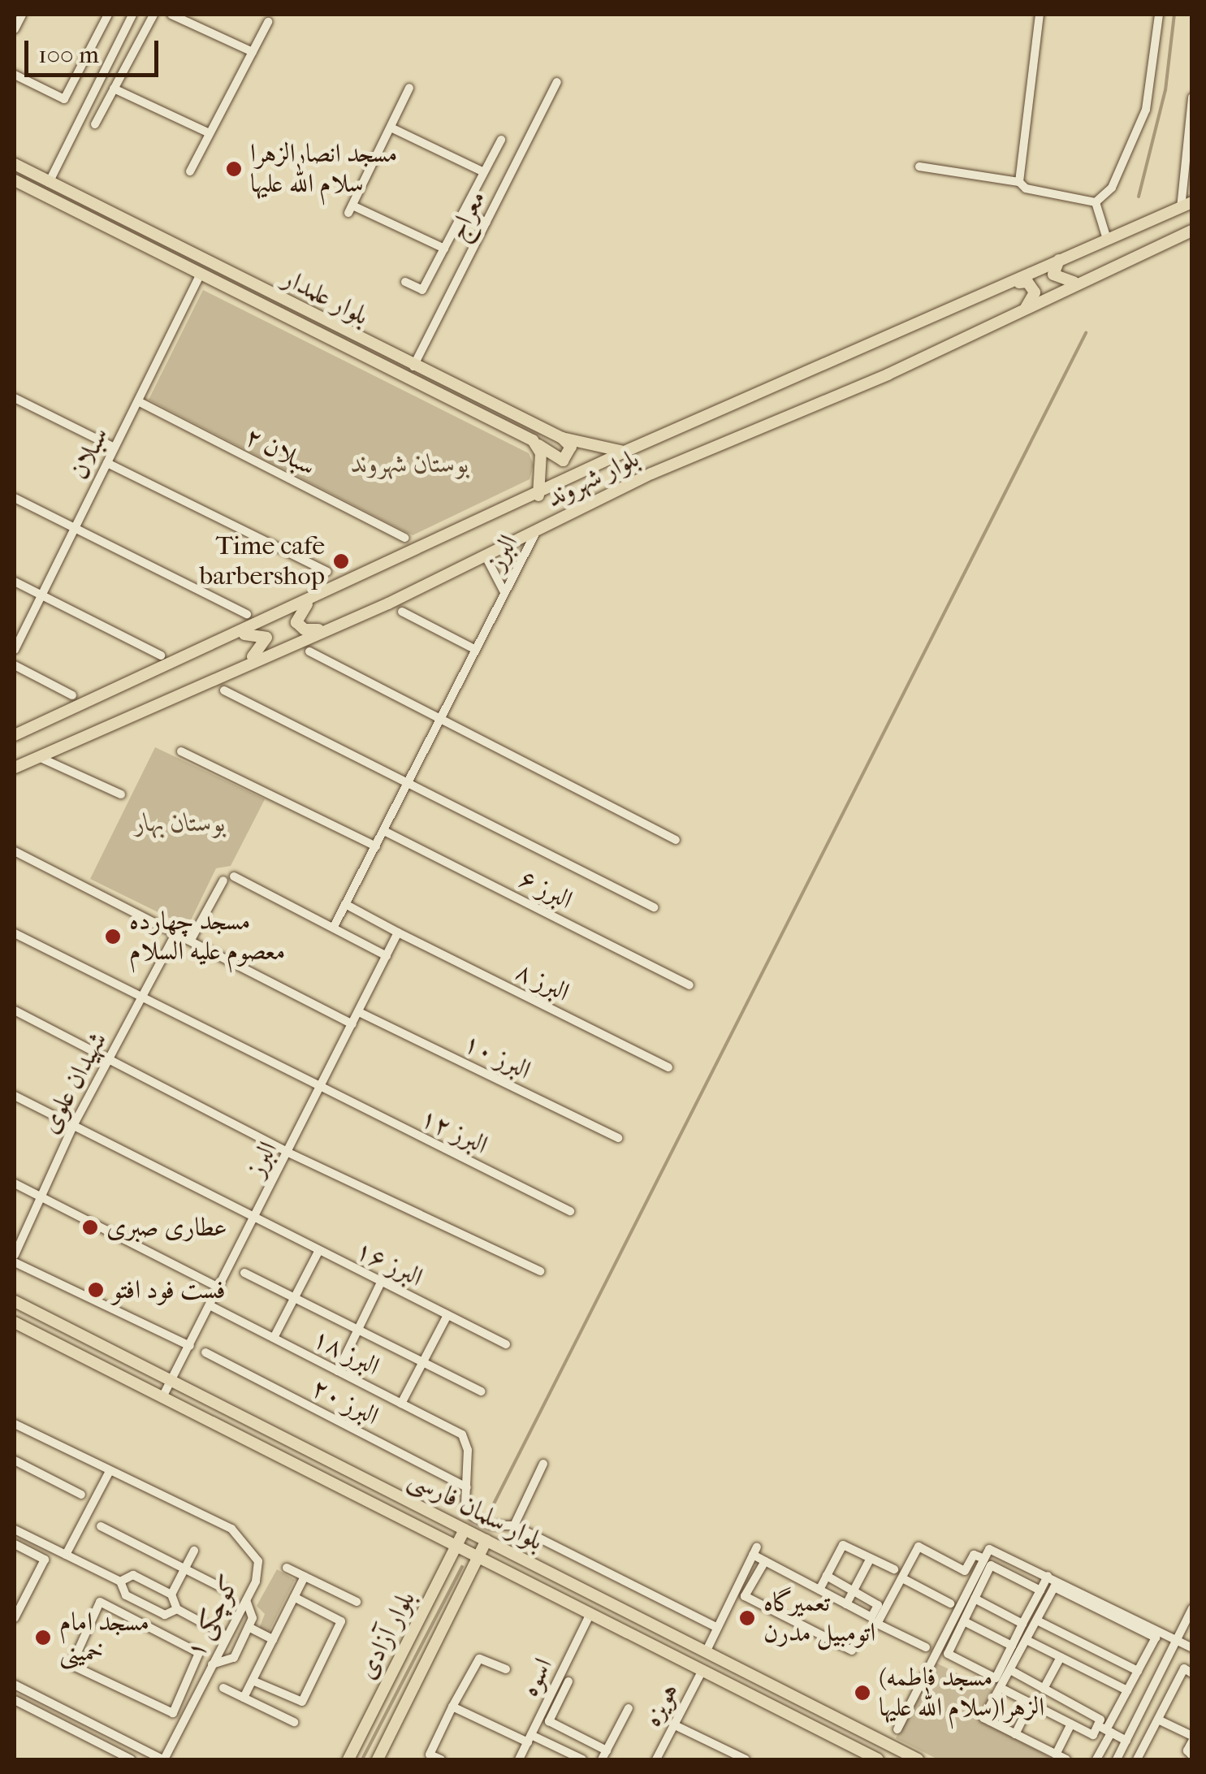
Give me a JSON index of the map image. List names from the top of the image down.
{
  "streets": {
    "main road": [
      "بلوار علمدار",
      "بلوار شهروند",
      "بلوار سلمان فارسی",
      "بلوار آزادی"
    ],
    "street": [
      "معراج",
      "سبلان ۲",
      "سبلان",
      "البرز",
      "البرز ۶",
      "البرز ۸",
      "البرز ۱۰",
      "شهیدان علوی",
      "البرز ۱۲",
      "البرز ۱۶",
      "البرز ۱۸",
      "البرز ۲۰",
      "کوچکی ۱",
      "اسوه",
      "هویزه"
    ]
  },
  "crossings": [
    ["معراج", "بلوار علمدار"],
    ["بلوار علمدار", "سبلان"],
    ["بلوار علمدار", "بلوار شهروند"],
    ["سبلان ۲", "سبلان"],
    ["بلوار شهروند", "البرز"],
    ["البرز", "البرز ۶"],
    ["البرز", "البرز ۸"],
    ["البرز", "البرز ۱۰"],
    ["البرز", "البرز ۱۲"],
    ["البرز", "البرز ۱۶"],
    ["البرز", "البرز ۱۸"],
    ["البرز", "بلوار سلمان فارسی"],
    ["شهیدان علوی", "البرز ۱۲"],
    ["شهیدان علوی", "البرز ۱۶"],
    ["البرز ۱۸", "البرز ۲۰"],
    ["بلوار سلمان فارسی", "بلوار آزادی"],
    ["بلوار سلمان فارسی", "اسوه"],
    ["بلوار سلمان فارسی", "هویزه"]
  ],
  "parks": ["بوستان شهروند", "بوستان بهار"],
  "places": [
    "مسجد انصارالزهرا سلام الله علیها",
    "Time cafe barbershop",
    "مسجد چهارده معصوم علیه السلام",
    "عطاری صبری",
    "فست فود افتو",
    "تعمیرگاه اتومبیل مدرن",
    "مسجد امام خمینی",
    "(مسجد فاطمه الزهرا(سلام الله علیها"
  ],
  "scale_bar": "100 m"
}
